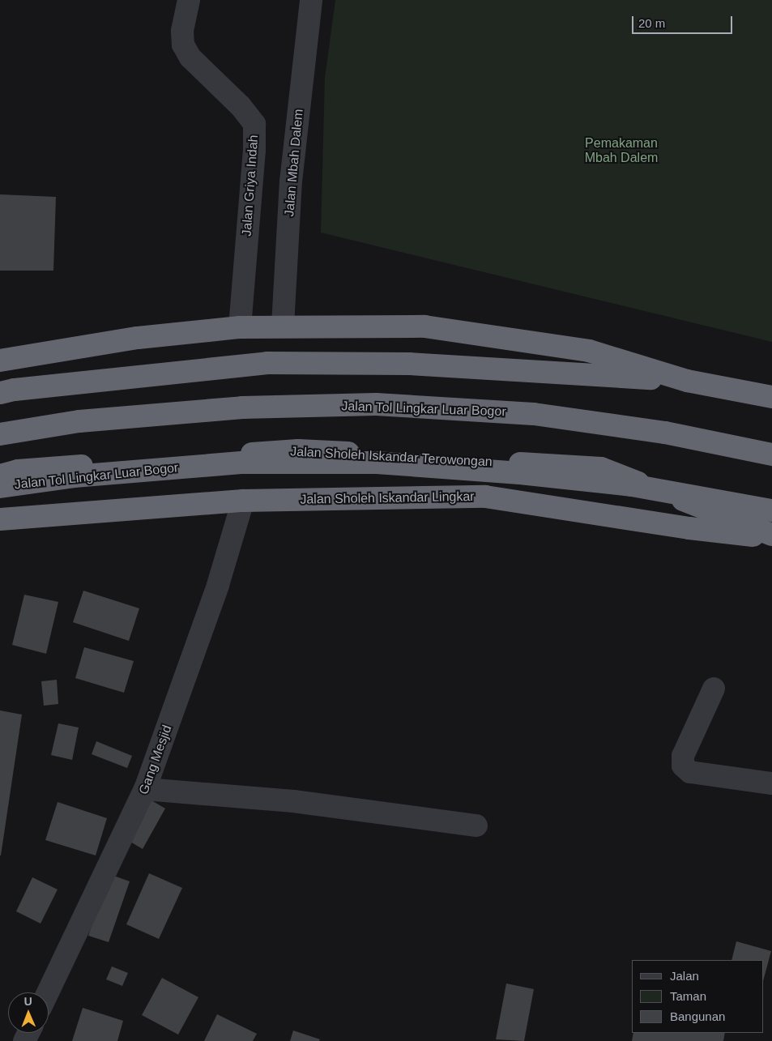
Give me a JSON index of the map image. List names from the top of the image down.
{
  "streets": {
    "highway": ["Jalan Tol Lingkar Luar Bogor", "Jalan Sholeh Iskandar Terowongan", "Jalan Sholeh Iskandar Lingkar"],
    "street": ["Jalan Mbah Dalem", "Jalan Griya Indah", "Gang Mesjid"]
  },
  "crossings": [
    ["Jalan Sholeh Iskandar Lingkar", "Gang Mesjid"]
  ],
  "parks": ["Pemakaman Mbah Dalem"],
  "legend": ["Jalan", "Taman", "Bangunan"],
  "scale_bar": "20 m",
  "north": "top"
}
